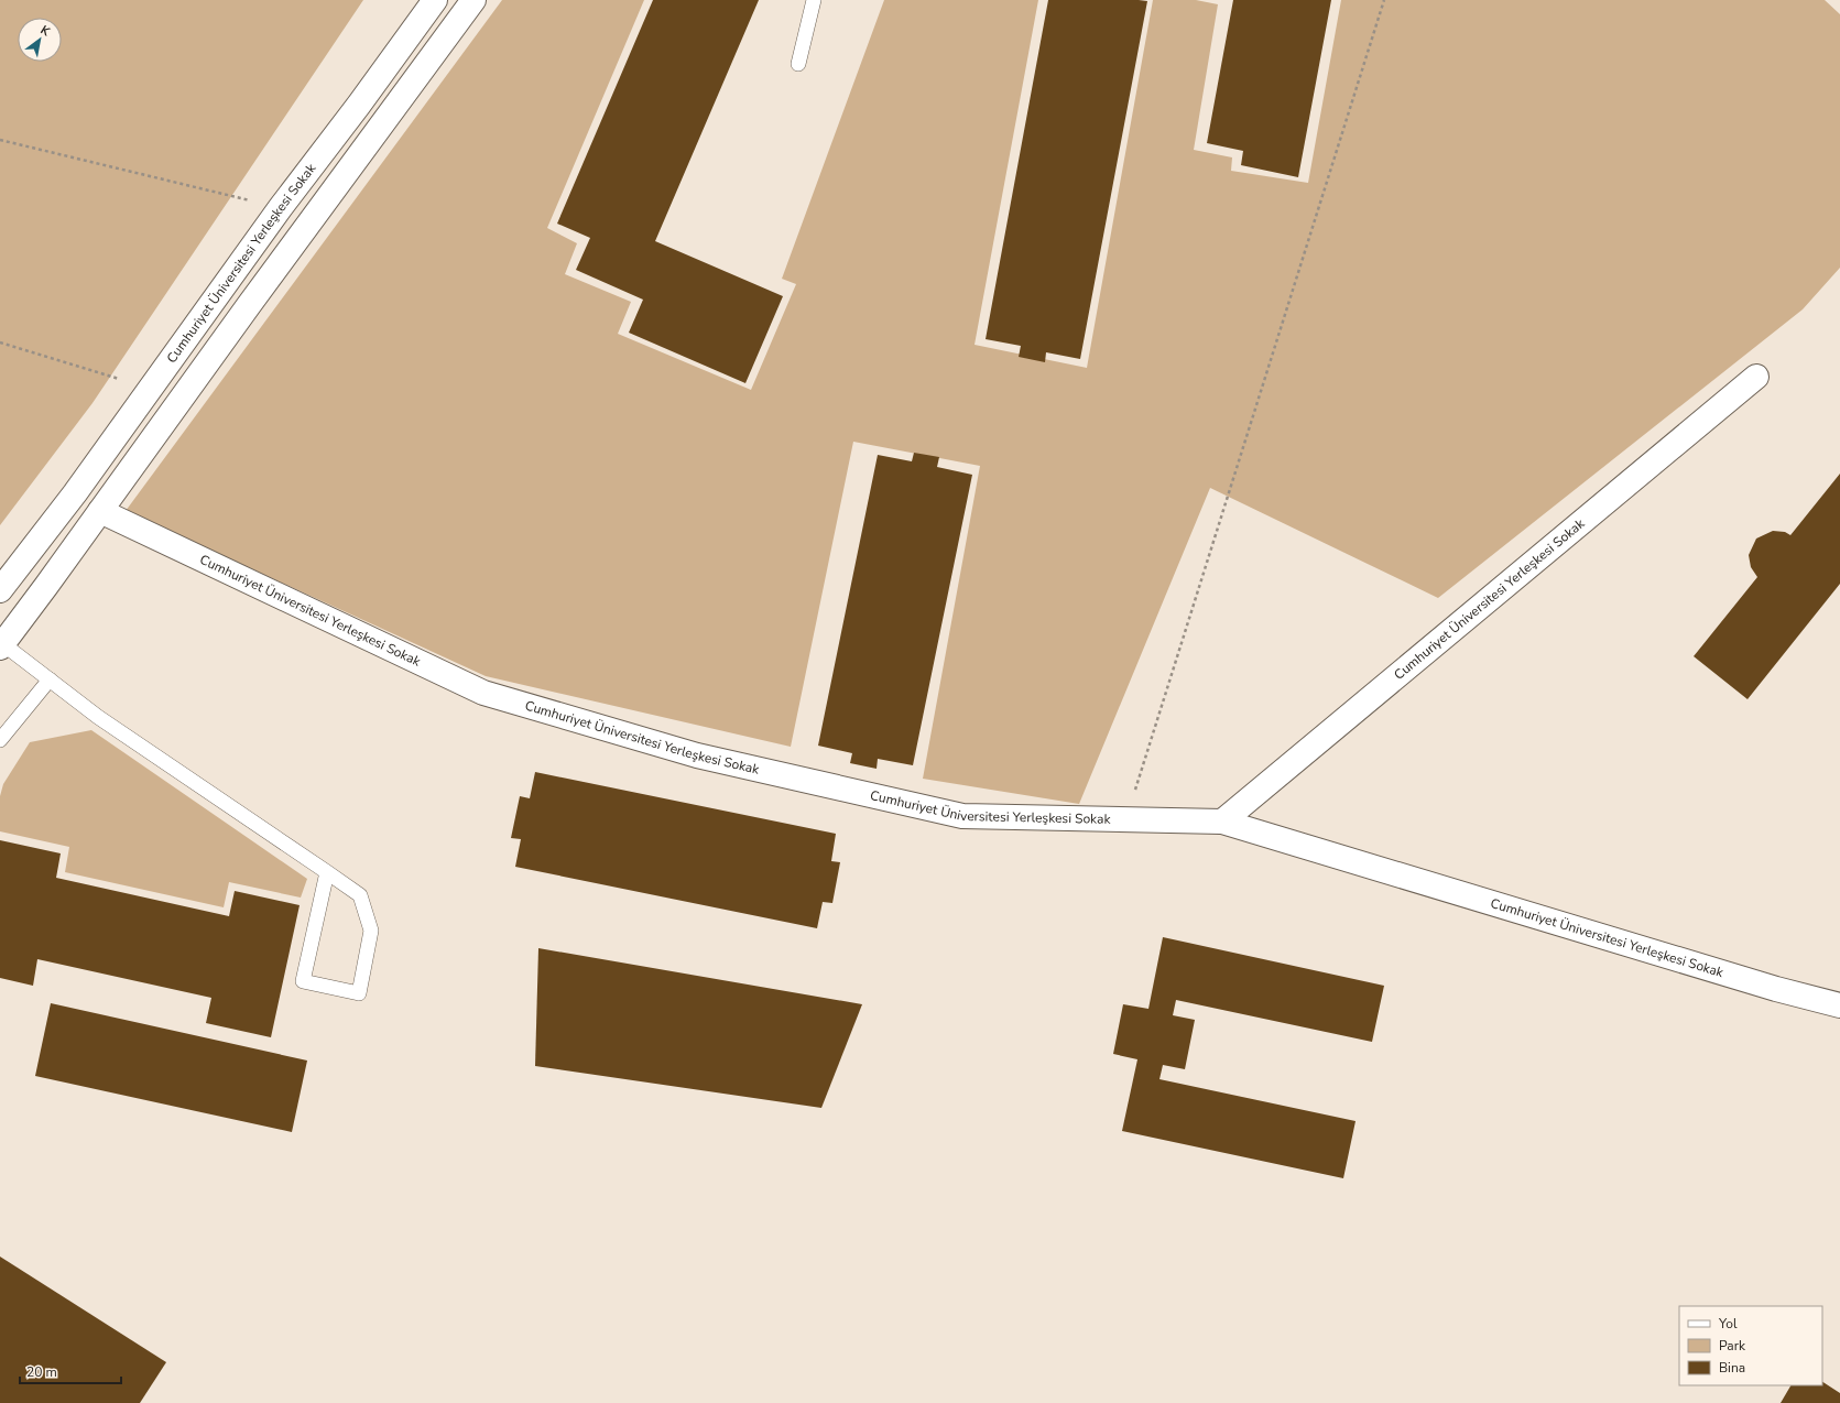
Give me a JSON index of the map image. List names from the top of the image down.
{
  "streets": {
    "street": ["Cumhuriyet Üniversitesi Yerleşkesi Sokak"]
  },
  "legend": ["Yol", "Park", "Bina"],
  "scale_bar": "20 m",
  "north": "top right"
}
